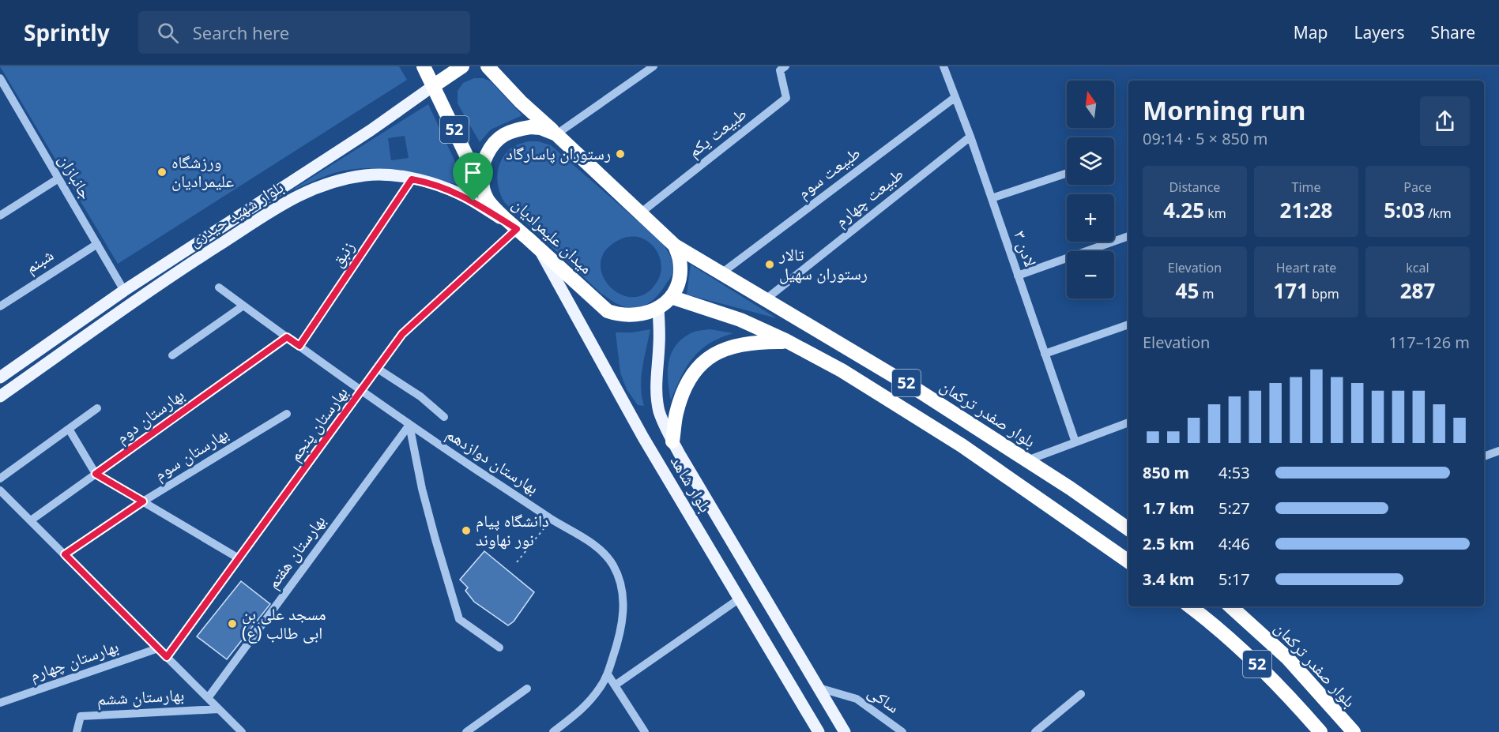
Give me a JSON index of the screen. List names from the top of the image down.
{
  "streets": {
    "highway": ["52", "میدان علیمرادیان", "بلوار صفدر ترکمان"],
    "main road": ["بلوار شهید حیدری", "بلوار شاهد"],
    "street": [
      "طبیعت یکم",
      "طبیعت سوم",
      "جانبازان",
      "طبیعت چهارم",
      "لادن ۳",
      "زنبق",
      "شبنم",
      "بهارستان دوم",
      "بهارستان پنجم",
      "بهارستان سوم",
      "بهارستان دوازدهم",
      "بهارستان هفتم",
      "بهارستان چهارم",
      "بهارستان ششم",
      "ساکی"
    ]
  },
  "crossings": [
    ["52", "طبیعت یکم"],
    ["52", "بلوار شهید حیدری"],
    ["52", "میدان علیمرادیان"],
    ["52", "بلوار صفدر ترکمان"],
    ["طبیعت سوم", "لادن ۳"],
    ["طبیعت سوم", "بلوار صفدر ترکمان"],
    ["جانبازان", "بلوار شهید حیدری"],
    ["جانبازان", "شبنم"],
    ["طبیعت چهارم", "لادن ۳"],
    ["طبیعت چهارم", "بلوار صفدر ترکمان"],
    ["بلوار شهید حیدری", "میدان علیمرادیان"],
    ["بلوار شهید حیدری", "زنبق"],
    ["بلوار شهید حیدری", "بهارستان پنجم"],
    ["میدان علیمرادیان", "بلوار صفدر ترکمان"],
    ["میدان علیمرادیان", "بهارستان پنجم"],
    ["میدان علیمرادیان", "بلوار شاهد"],
    ["زنبق", "بهارستان دوازدهم"],
    ["بهارستان دوم", "بهارستان دوازدهم"],
    ["بهارستان پنجم", "بهارستان دوازدهم"],
    ["بهارستان دوازدهم", "بهارستان هفتم"],
    ["بلوار شاهد", "ساکی"]
  ],
  "places": [
    "رستوران پاسارگاد",
    "ورزشگاه علیمرادیان",
    "تالار رستوران سهیل",
    "دانشگاه پیام نور نهاوند",
    "مسجد علی بن ابی طالب (ع)"
  ],
  "north": "top",
  "page": {
    "header": "Sprintly",
    "search": "Search here",
    "nav": ["Map", "Layers", "Share"],
    "map_buttons": ["+", "−"],
    "heading": ["Morning run", "09:14 · 5 × 850 m"],
    "stats": [
      ["Distance", "4.25 km"],
      ["Time", "21:28"],
      ["Pace", "5:03 /km"],
      ["Elevation", "45 m"],
      ["Heart rate", "171 bpm"],
      ["kcal", "287"]
    ],
    "chart": ["Elevation", "117–126 m"],
    "list": [
      {
        "name": "850 m",
        "note": "4:53"
      },
      {
        "name": "1.7 km",
        "note": "5:27"
      },
      {
        "name": "2.5 km",
        "note": "4:46"
      },
      {
        "name": "3.4 km",
        "note": "5:17"
      }
    ]
  }
}
